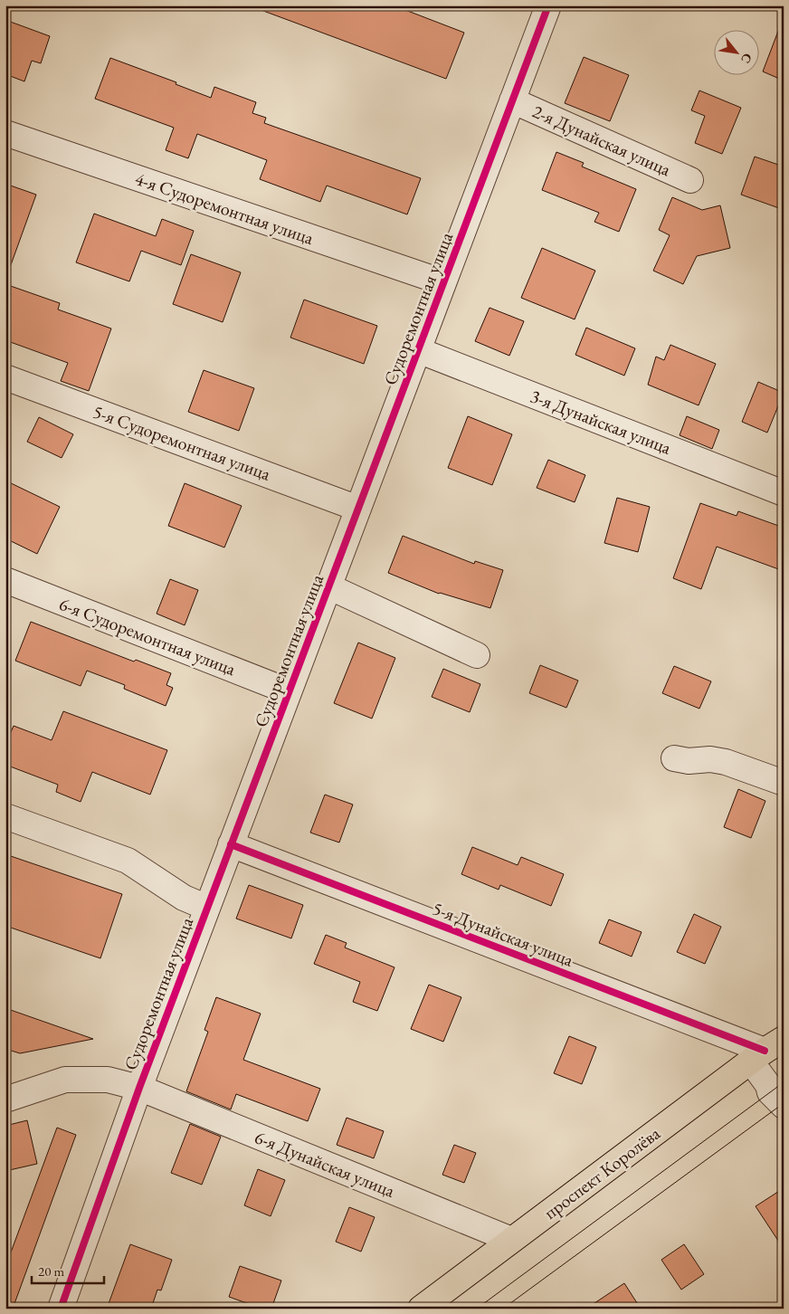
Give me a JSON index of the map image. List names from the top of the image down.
{
  "streets": {
    "main road": ["проспект Королёва"],
    "street": [
      "2-я Дунайская улица",
      "4-я Судоремонтная улица",
      "Судоремонтная улица",
      "3-я Дунайская улица",
      "5-я Судоремонтная улица",
      "6-я Судоремонтная улица",
      "5-я Дунайская улица",
      "6-я Дунайская улица"
    ]
  },
  "crossings": [
    ["2-я Дунайская улица", "Судоремонтная улица"],
    ["4-я Судоремонтная улица", "Судоремонтная улица"],
    ["Судоремонтная улица", "3-я Дунайская улица"],
    ["Судоремонтная улица", "5-я Судоремонтная улица"],
    ["Судоремонтная улица", "6-я Судоремонтная улица"],
    ["Судоремонтная улица", "5-я Дунайская улица"],
    ["Судоремонтная улица", "6-я Дунайская улица"],
    ["5-я Дунайская улица", "проспект Королёва"],
    ["6-я Дунайская улица", "проспект Королёва"]
  ],
  "scale_bar": "20 m",
  "north": "bottom right"
}
